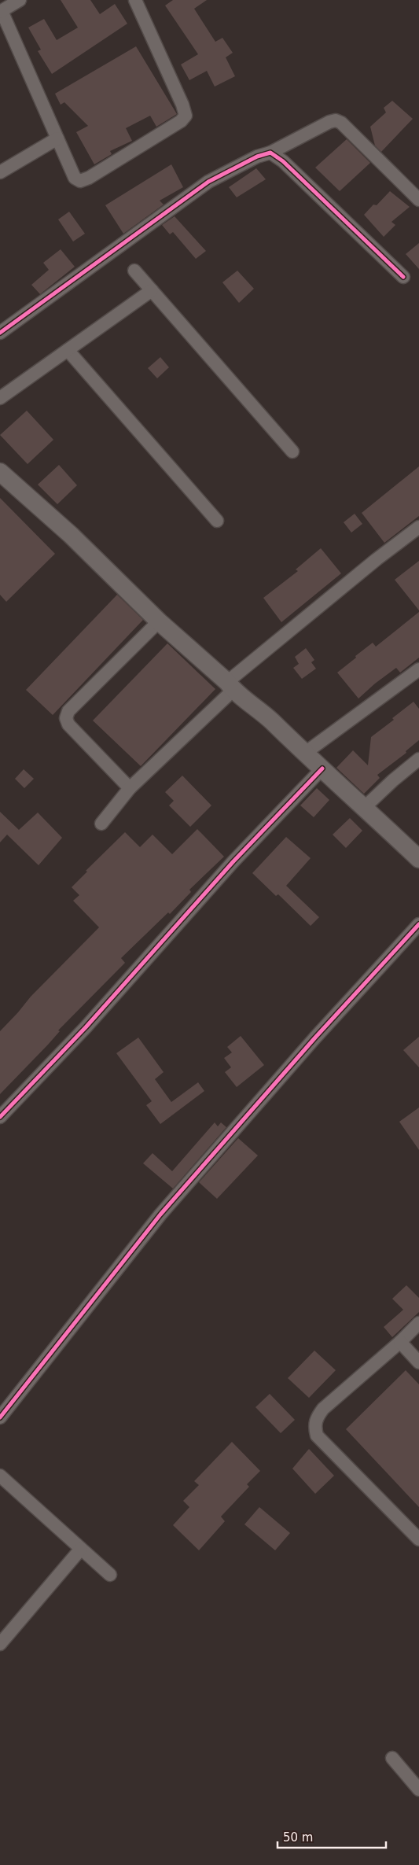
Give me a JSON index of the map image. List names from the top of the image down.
{
  "scale_bar": "50 m"
}
